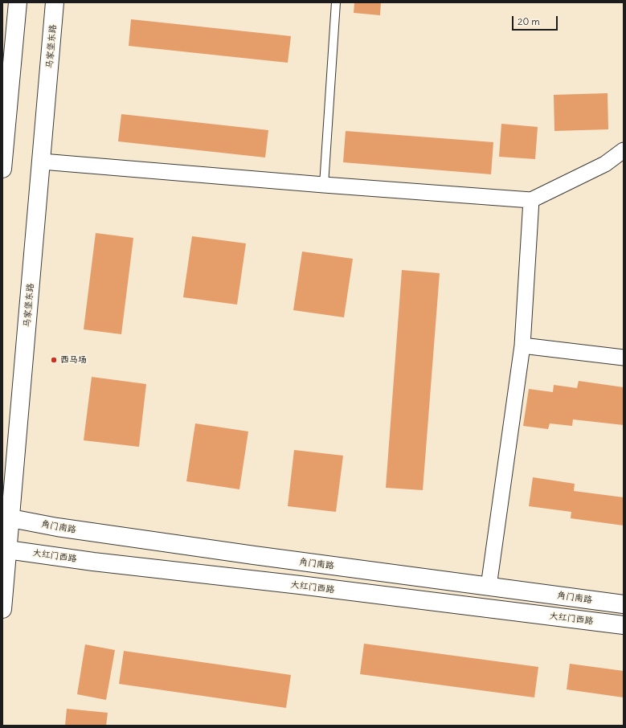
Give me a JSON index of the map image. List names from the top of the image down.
{
  "streets": {
    "street": ["马家堡东路", "角门南路", "大红门西路"]
  },
  "crossings": [
    ["马家堡东路", "角门南路"],
    ["马家堡东路", "大红门西路"]
  ],
  "places": ["西马场"],
  "scale_bar": "20 m"
}
